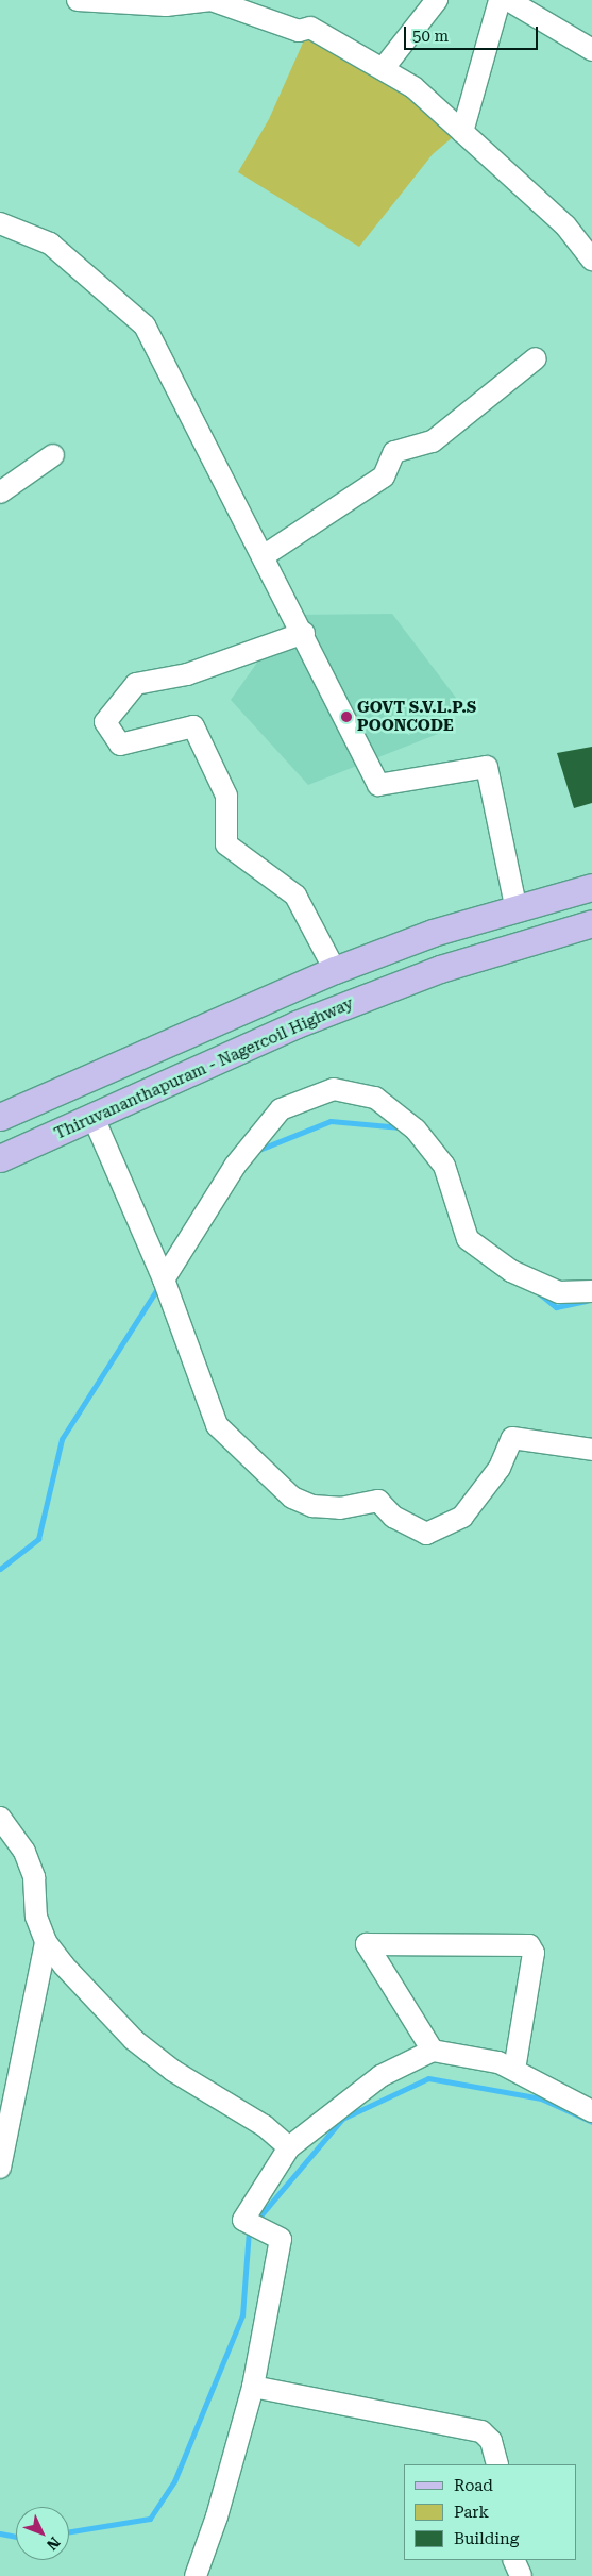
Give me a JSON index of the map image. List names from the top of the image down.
{
  "streets": {
    "main road": ["Thiruvananthapuram - Nagercoil Highway"]
  },
  "places": ["GOVT S.V.L.P.S POONCODE"],
  "legend": ["Road", "Park", "Building"],
  "scale_bar": "50 m",
  "north": "bottom right"
}
